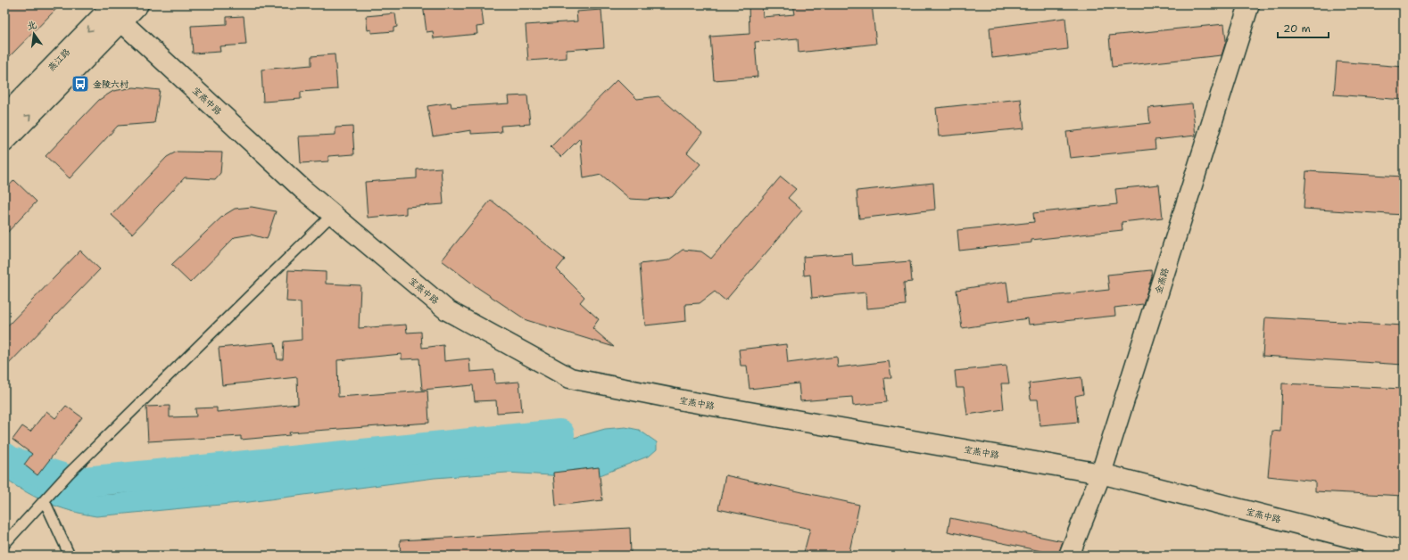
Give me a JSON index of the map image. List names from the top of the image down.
{
  "streets": {
    "street": ["燕江路", "宝燕中路", "金燕路"]
  },
  "crossings": [
    ["燕江路", "宝燕中路"],
    ["宝燕中路", "金燕路"]
  ],
  "places": {
    "bus stop": ["金陵六村"]
  },
  "scale_bar": "20 m",
  "north": "top"
}
